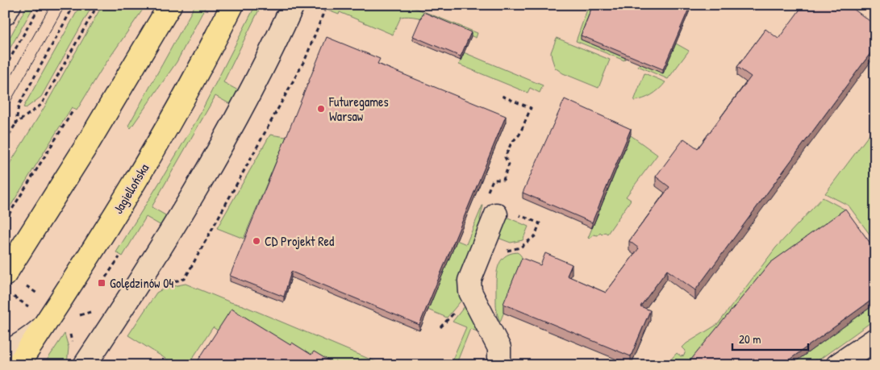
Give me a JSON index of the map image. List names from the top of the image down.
{
  "streets": {
    "main road": ["Jagiellońska"]
  },
  "places": {
    "other": ["Futuregames Warsaw", "CD Projekt Red"],
    "transit": ["Golędzinów 04"]
  },
  "scale_bar": "20 m"
}
